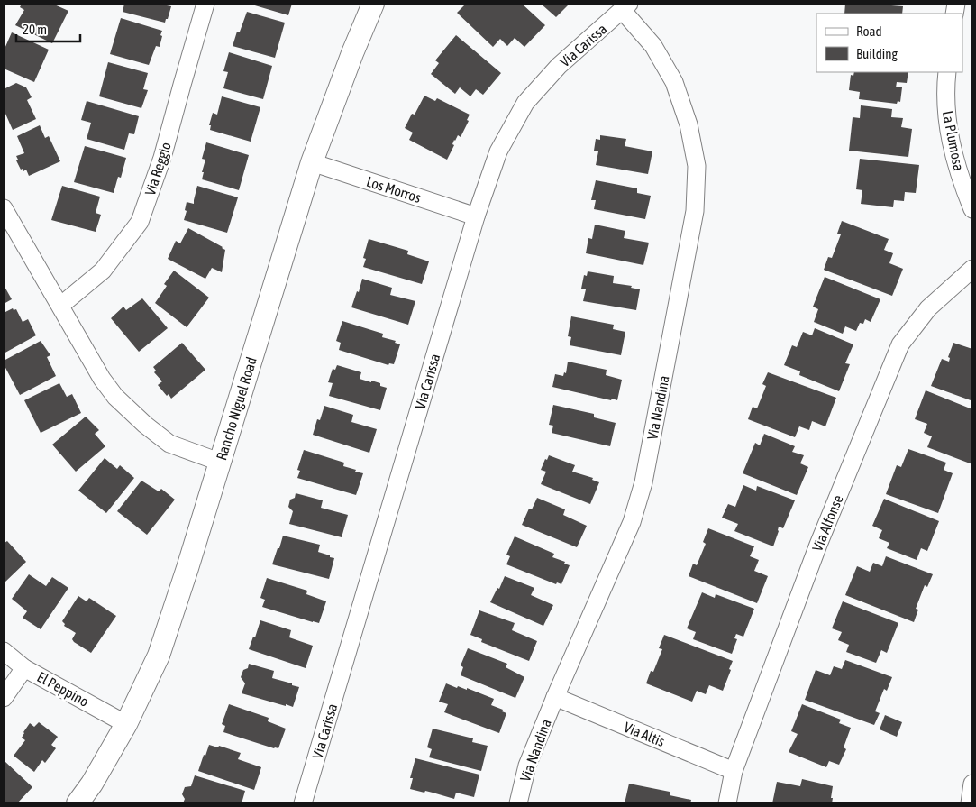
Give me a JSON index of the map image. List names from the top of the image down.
{
  "streets": {
    "street": [
      "Via Carissa",
      "La Plumosa",
      "Via Reggio",
      "Los Morros",
      "Via Nandina",
      "Rancho Niguel Road",
      "Via Alfonse",
      "El Peppino",
      "Via Altis"
    ]
  },
  "crossings": [
    ["Via Carissa", "Los Morros"],
    ["Via Carissa", "Via Nandina"],
    ["Los Morros", "Rancho Niguel Road"],
    ["Via Nandina", "Via Altis"],
    ["Rancho Niguel Road", "El Peppino"],
    ["Via Alfonse", "Via Altis"]
  ],
  "legend": ["Road", "Building"],
  "scale_bar": "20 m"
}
